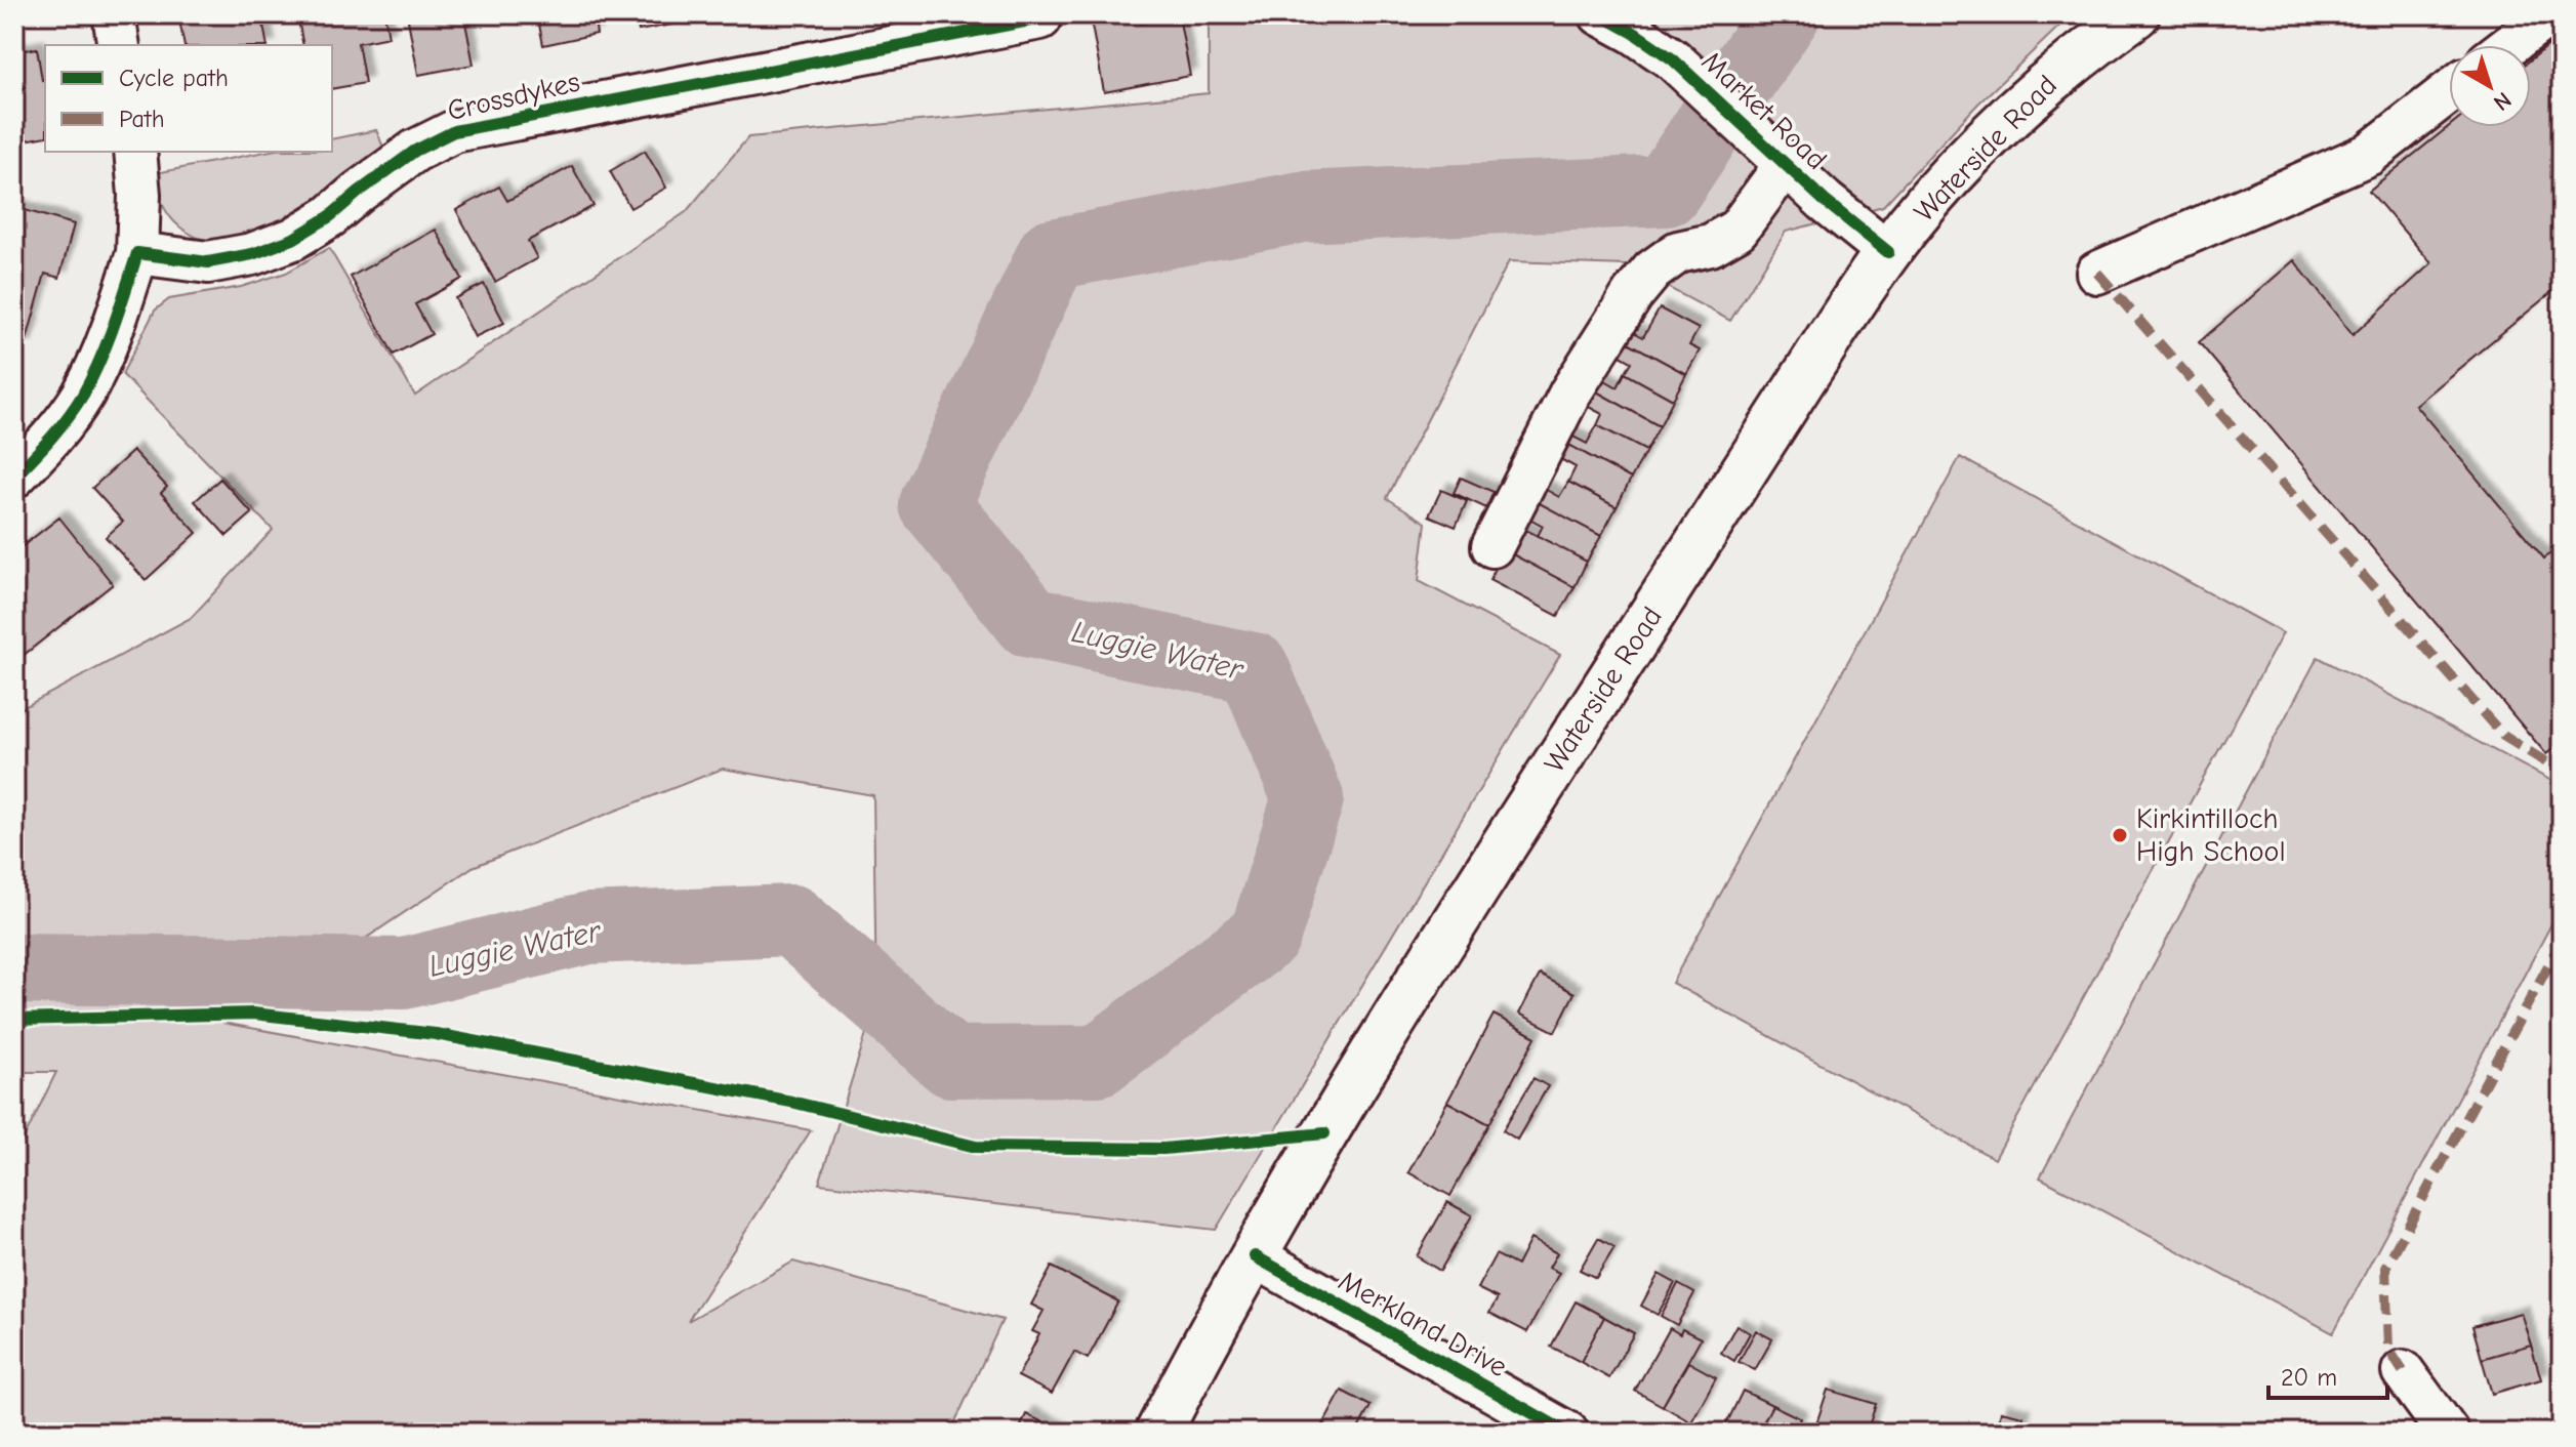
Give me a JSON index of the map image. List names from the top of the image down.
{
  "streets": {
    "main road": ["Waterside Road"],
    "street": ["Crossdykes", "Market Road", "Merkland Drive"]
  },
  "crossings": [
    ["Market Road", "Waterside Road"],
    ["Waterside Road", "Merkland Drive"]
  ],
  "water": ["Luggie Water"],
  "places": ["Kirkintilloch High School"],
  "legend": ["Cycle path", "Path"],
  "scale_bar": "20 m",
  "north": "bottom right"
}
